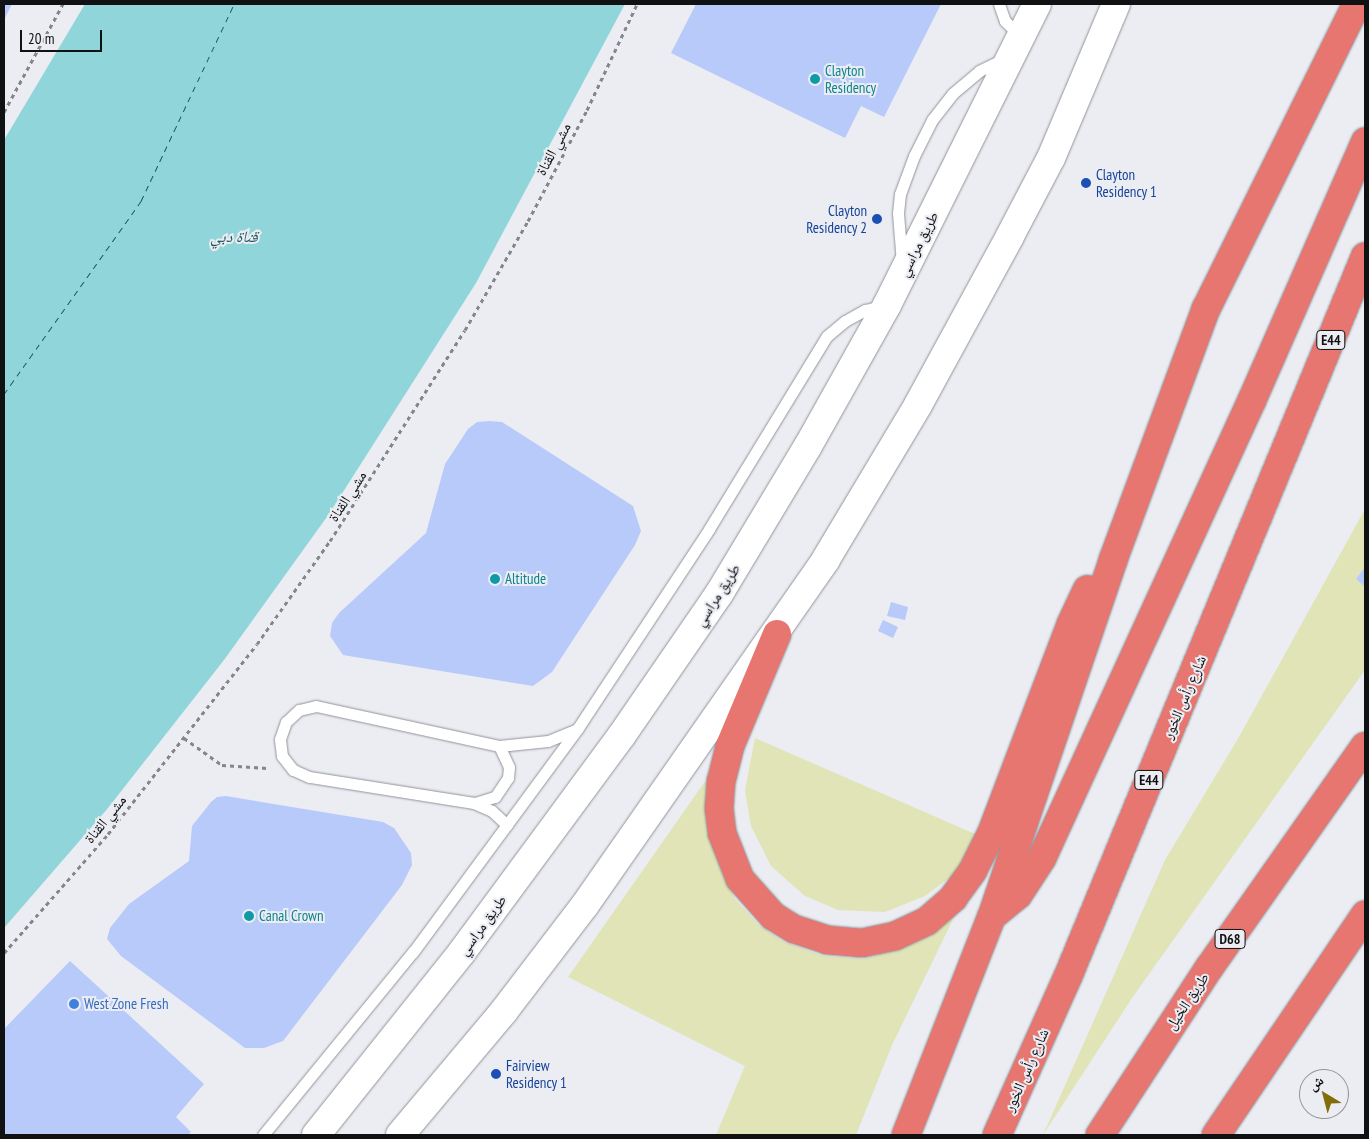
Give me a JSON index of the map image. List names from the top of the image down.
{
  "streets": {
    "highway": [
      "E44",
      "شارع رأس الخور",
      "D68",
      "طريق الخيل"
    ],
    "street": ["طريق مراسي"],
    "path": ["مشي القناة"]
  },
  "water": ["قناة دبي"],
  "places": [
    "Clayton Residency",
    "Clayton Residency 1",
    "Clayton Residency 2",
    "Altitude",
    "Canal Crown",
    "West Zone Fresh",
    "Fairview Residency 1"
  ],
  "scale_bar": "20 m",
  "north": "top left"
}
